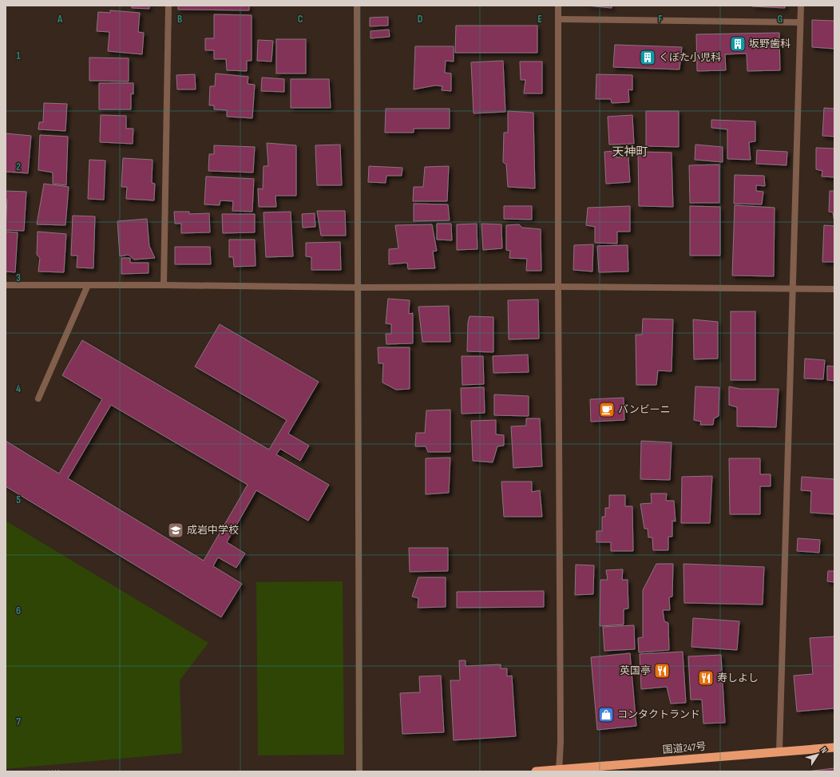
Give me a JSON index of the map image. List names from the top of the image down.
{
  "streets": {
    "highway": ["国道247号"]
  },
  "districts": ["天神町"],
  "places": {
    "building": ["坂野歯科", "くぼた小児科"],
    "cafe": ["バンビーニ"],
    "school or university": ["成岩中学校"],
    "restaurant": ["英国亭", "寿しよし"],
    "shop": ["コンタクトランド"]
  },
  "north": "top right",
  "grid": {
    "columns": [
      "A",
      "B",
      "C",
      "D",
      "E",
      "F",
      "G"
    ],
    "rows": [
      "1",
      "2",
      "3",
      "4",
      "5",
      "6",
      "7"
    ]
  }
}
